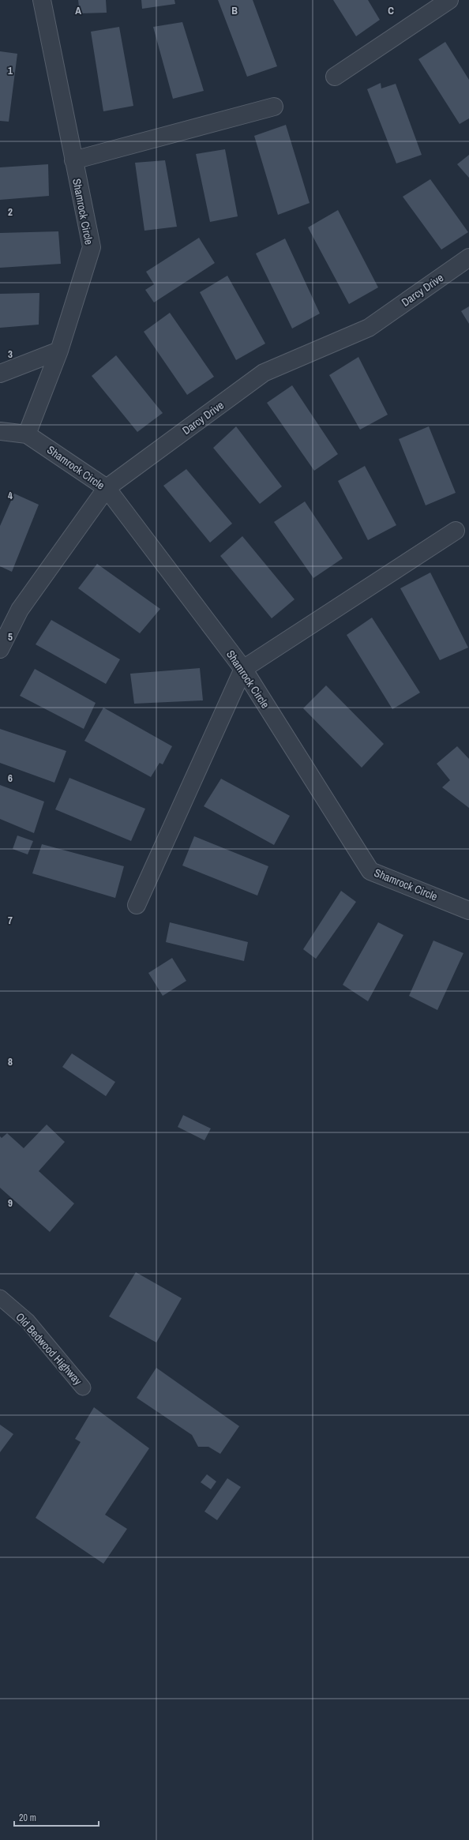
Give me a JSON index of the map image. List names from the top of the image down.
{
  "streets": {
    "street": ["Shamrock Circle", "Darcy Drive"],
    "lane": ["Old Bedwood Highway"]
  },
  "crossings": [
    ["Shamrock Circle", "Darcy Drive"]
  ],
  "scale_bar": "20 m",
  "grid": {
    "columns": ["A", "B", "C"],
    "rows": [
      "1",
      "2",
      "3",
      "4",
      "5",
      "6",
      "7",
      "8",
      "9"
    ]
  }
}
